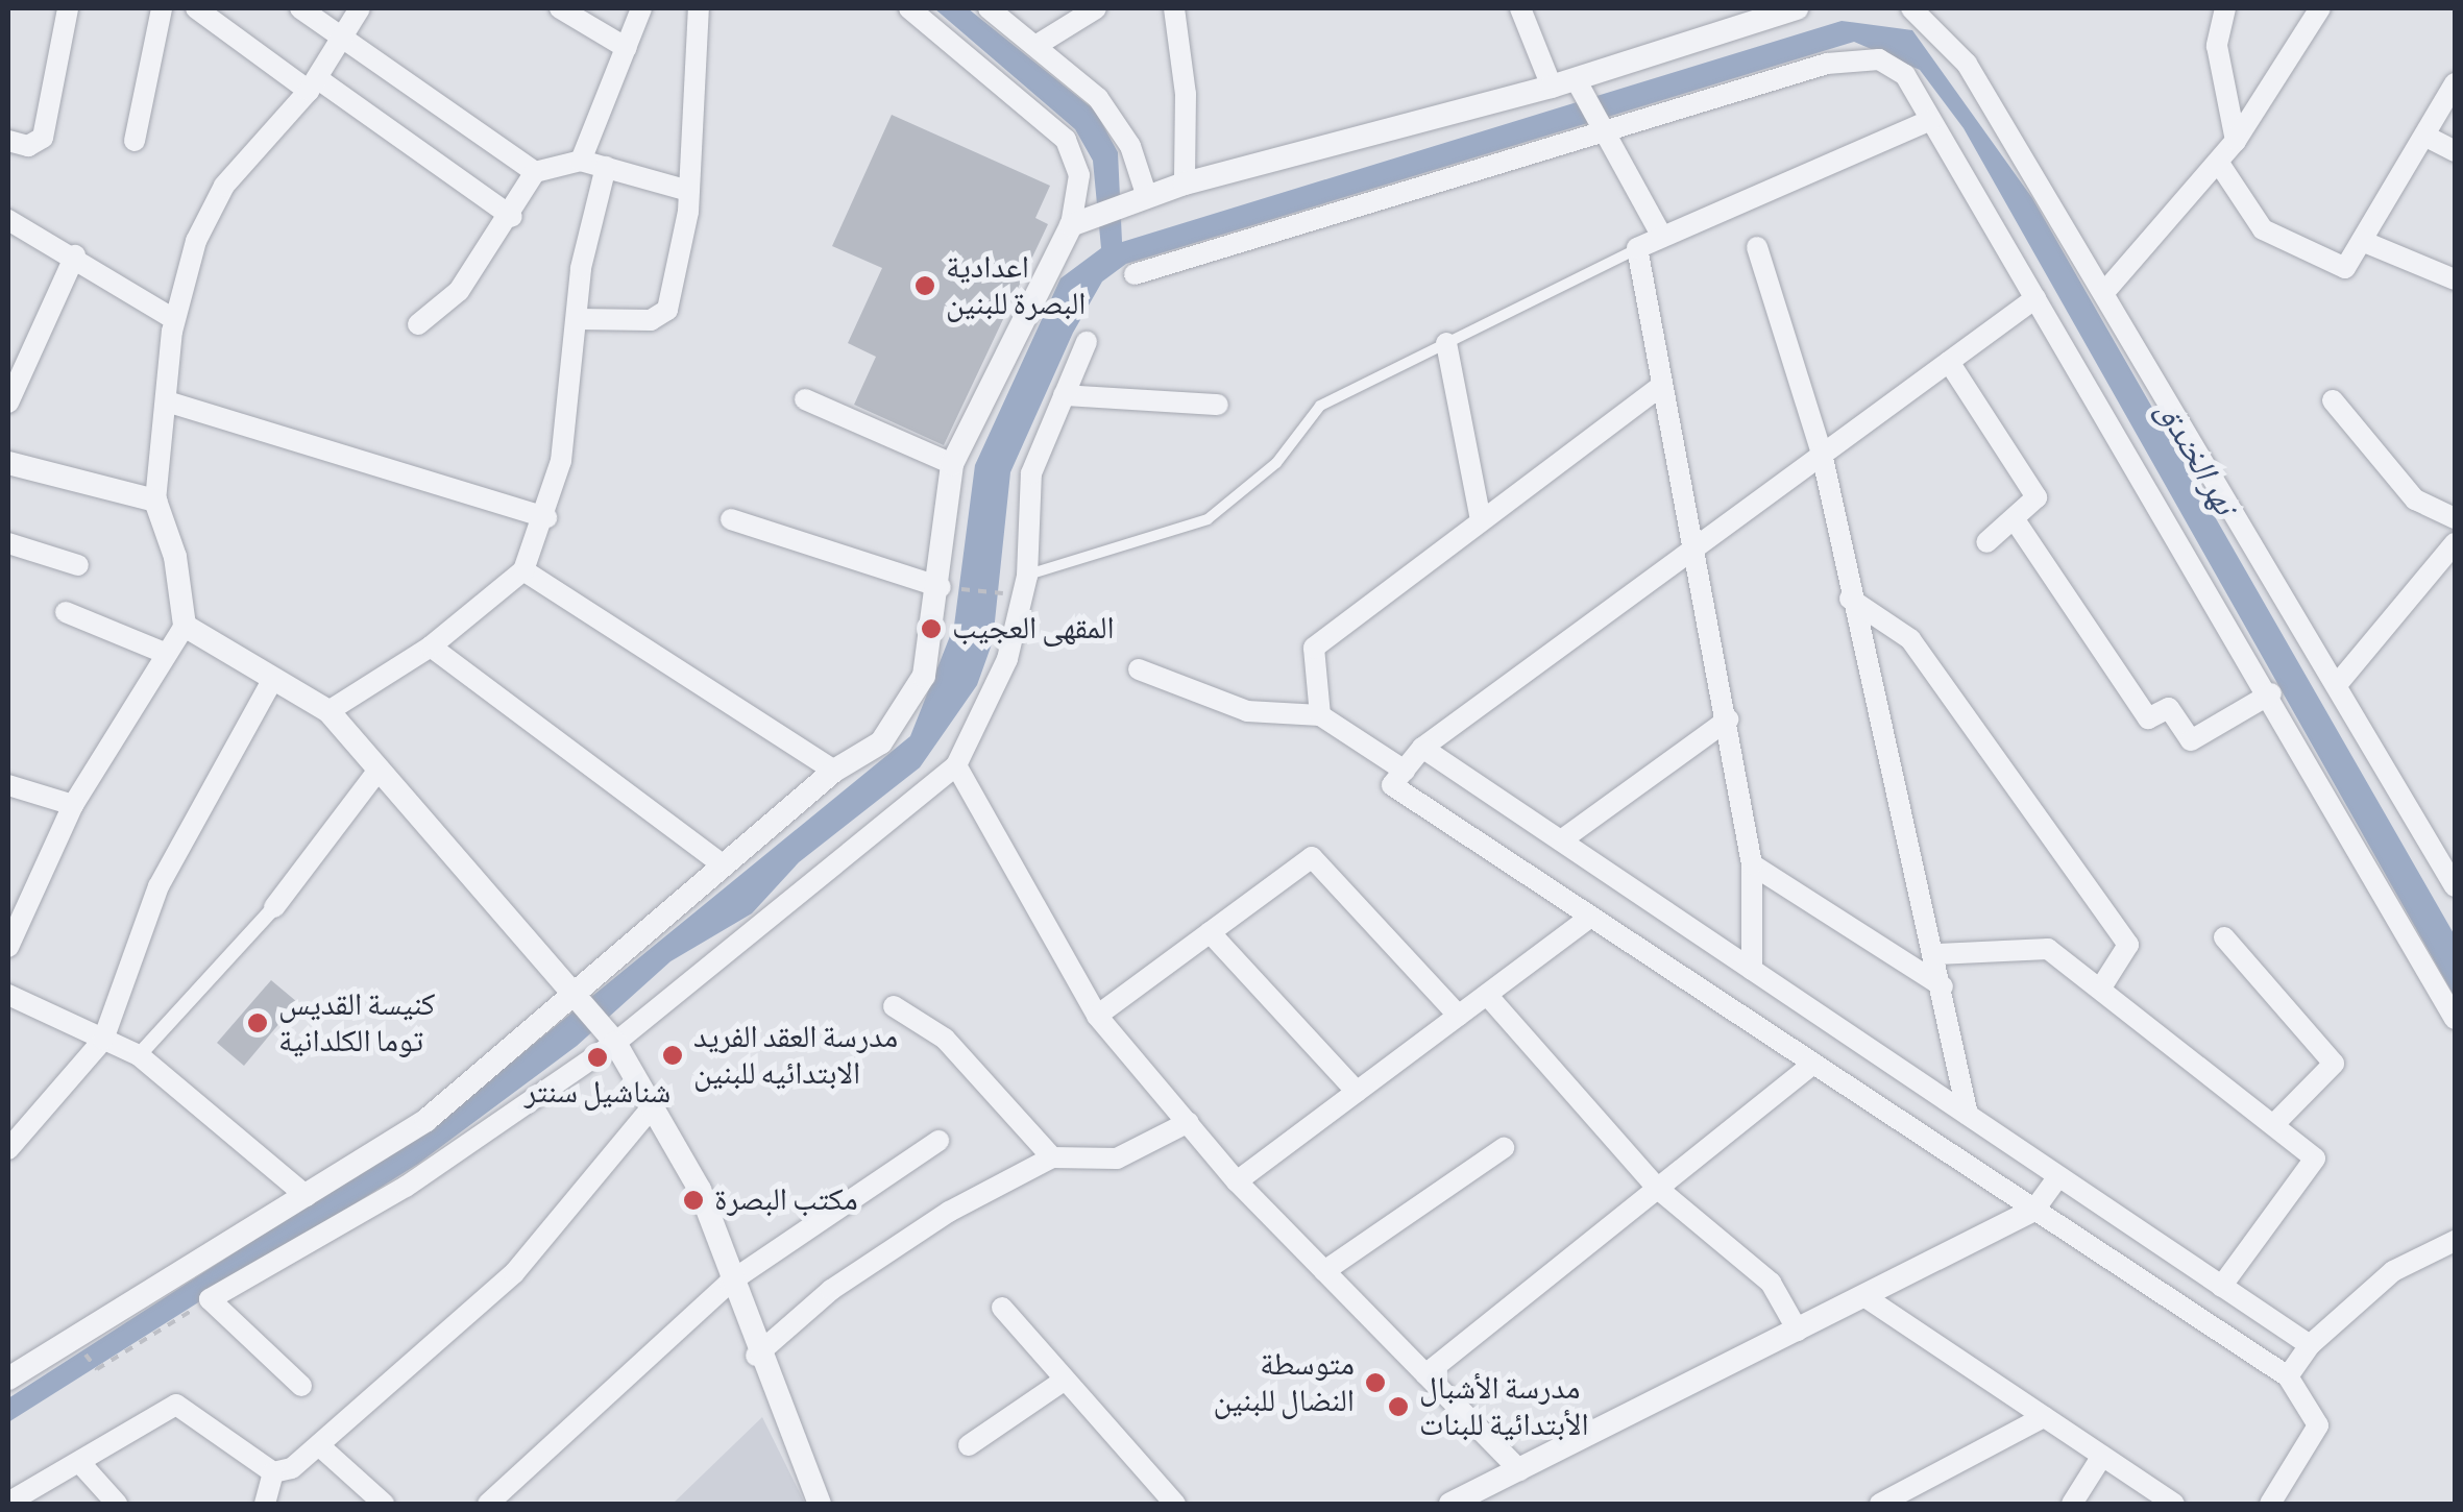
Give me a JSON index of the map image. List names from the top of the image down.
{
  "water": ["نهر الخندق"],
  "places": [
    "اعدادية البصرة للبنين",
    "المقهى العجيب",
    "كنيسة القديس توما الكلدانية",
    "مدرسة العقد الفريد الابتدائيه للبنين",
    "شناشيل سنتر",
    "مكتب البصرة",
    "متوسطة النضال للبنين",
    "مدرسة الأشبال الأبتدائية للبنات"
  ]
}
